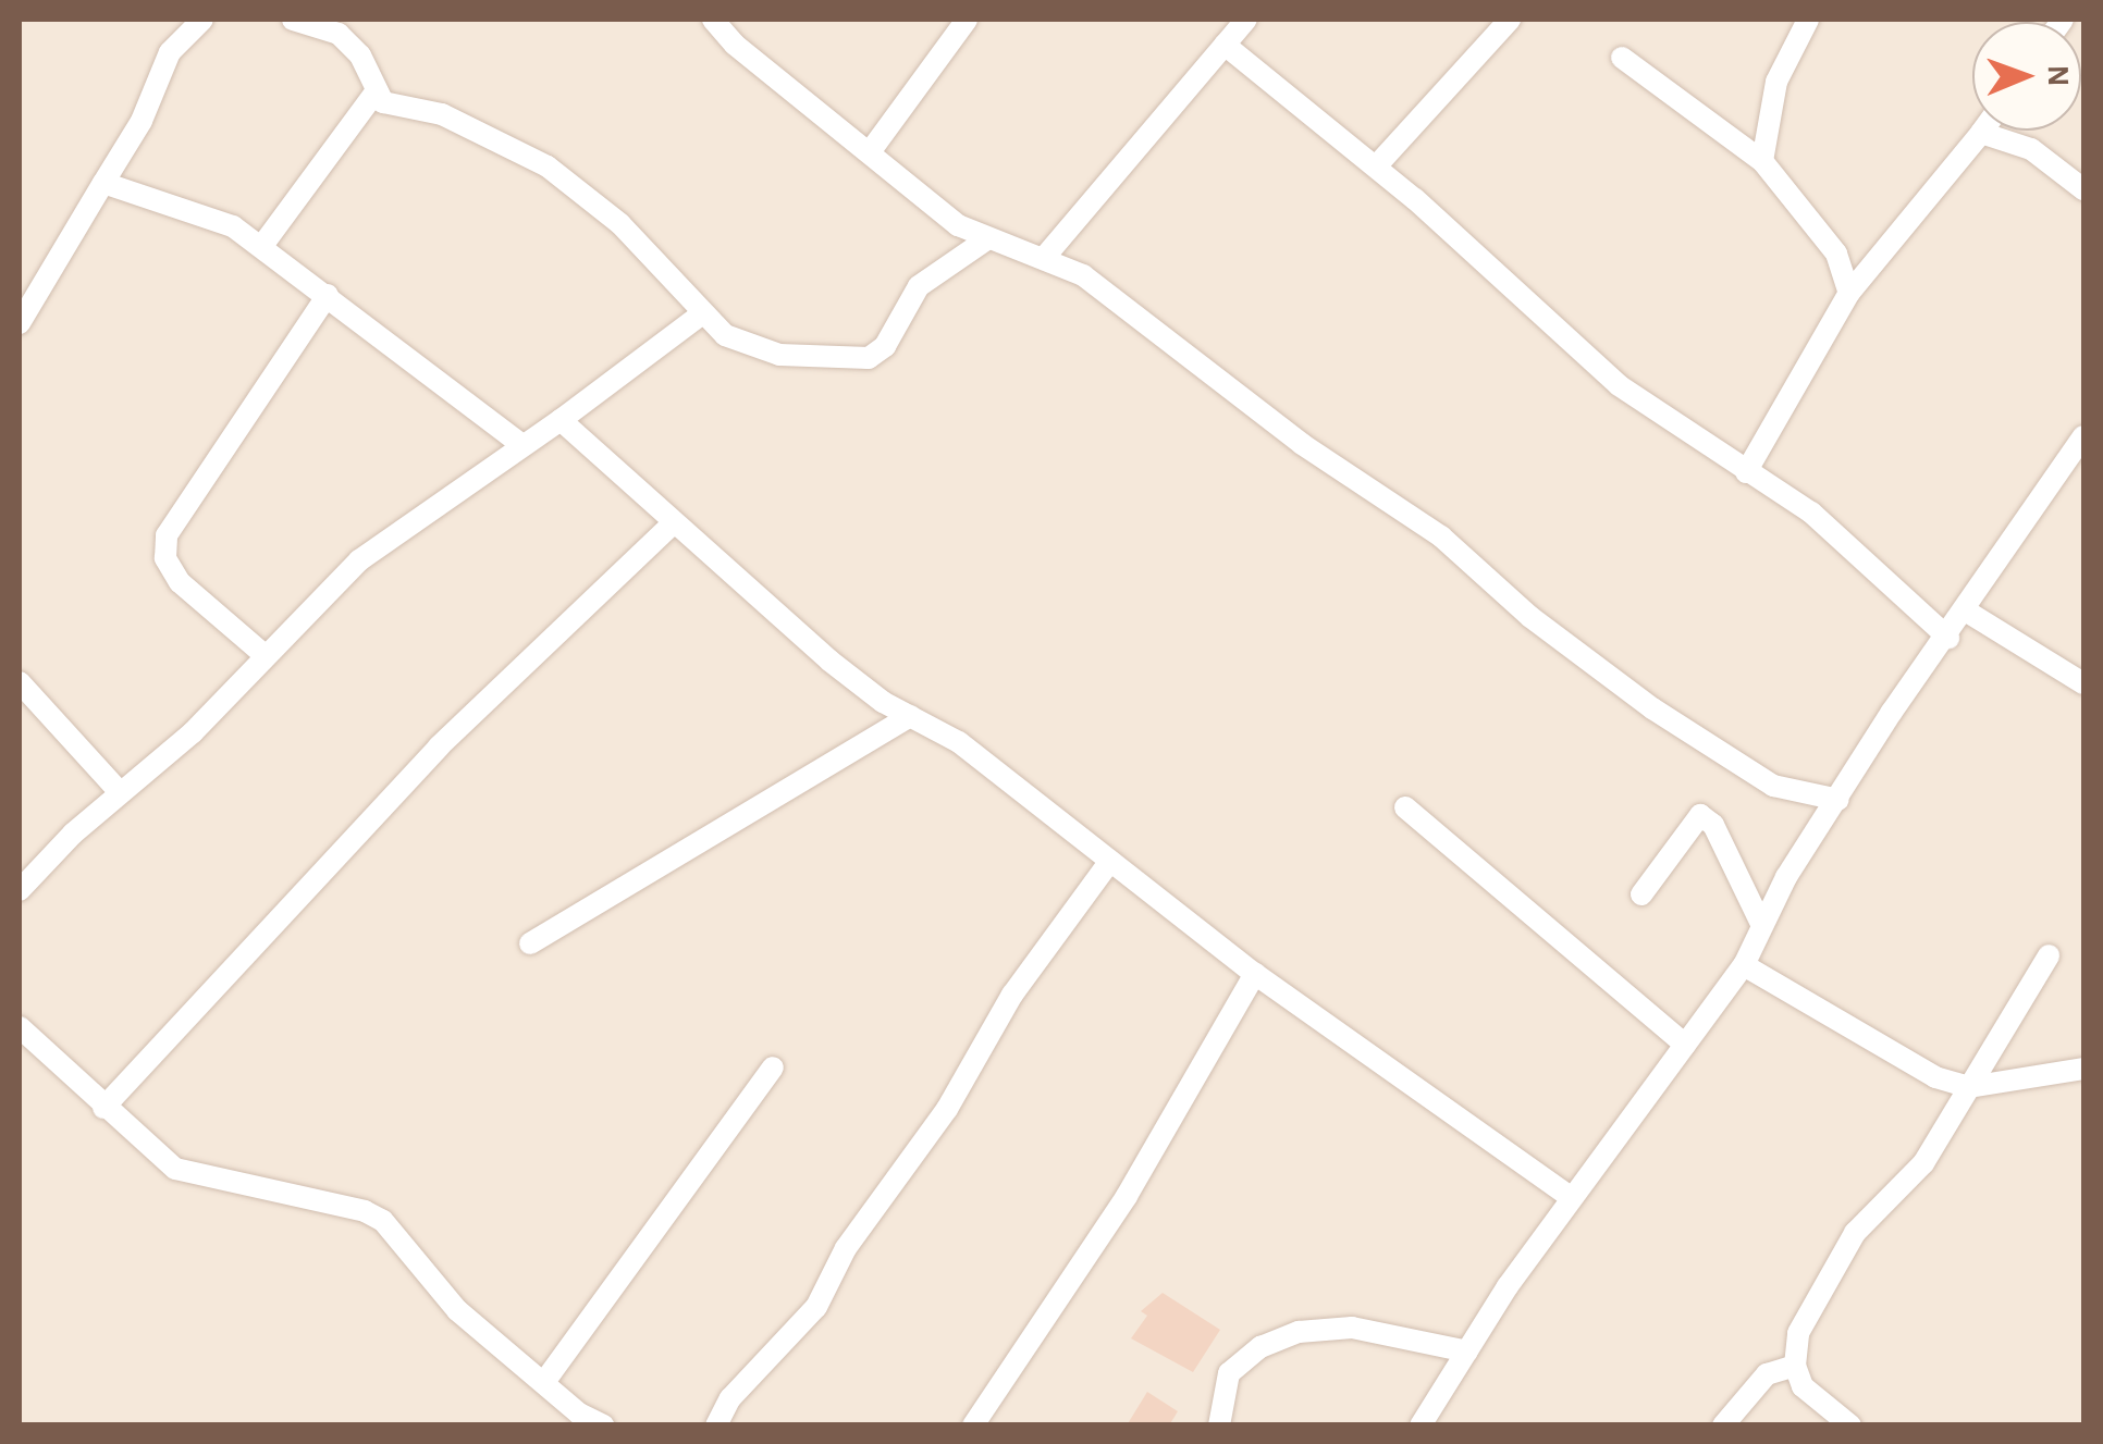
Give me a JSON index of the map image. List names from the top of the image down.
{
  "north": "right"
}
